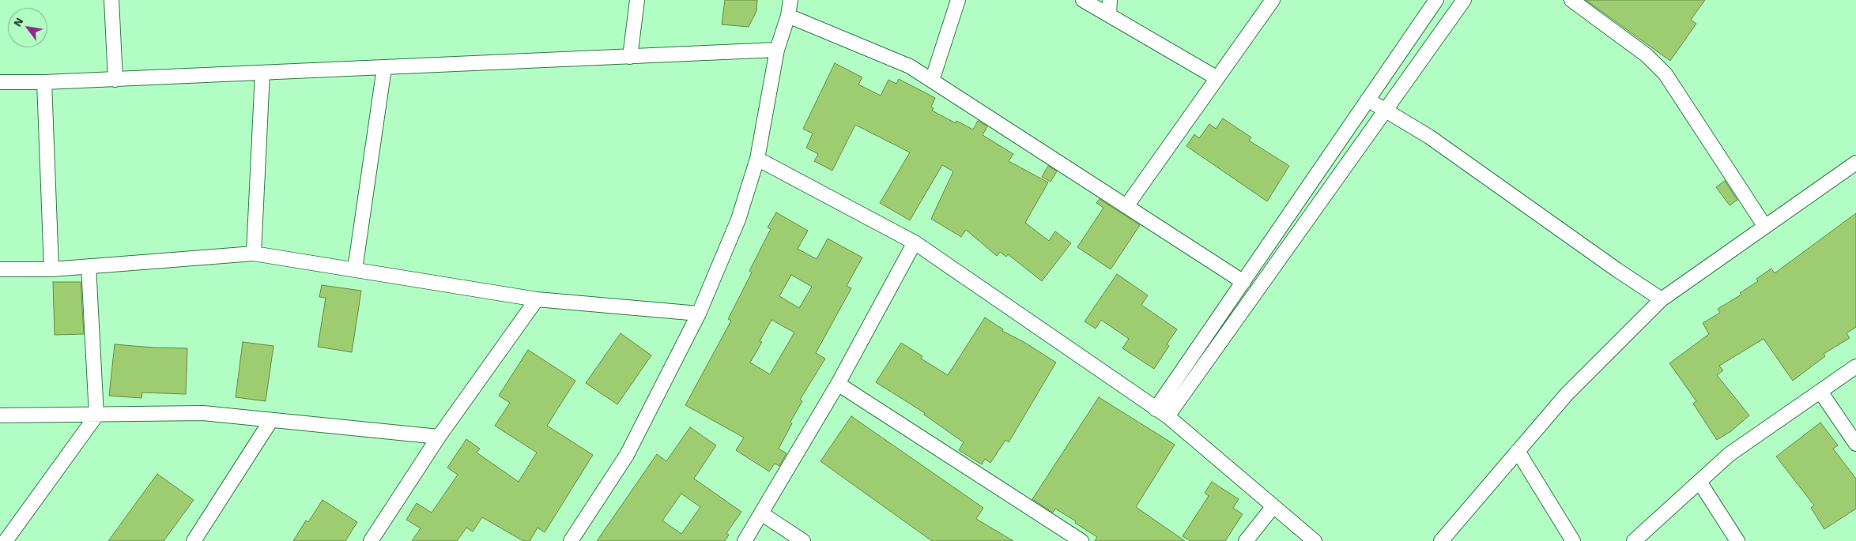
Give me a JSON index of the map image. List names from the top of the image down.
{
  "north": "top left"
}
